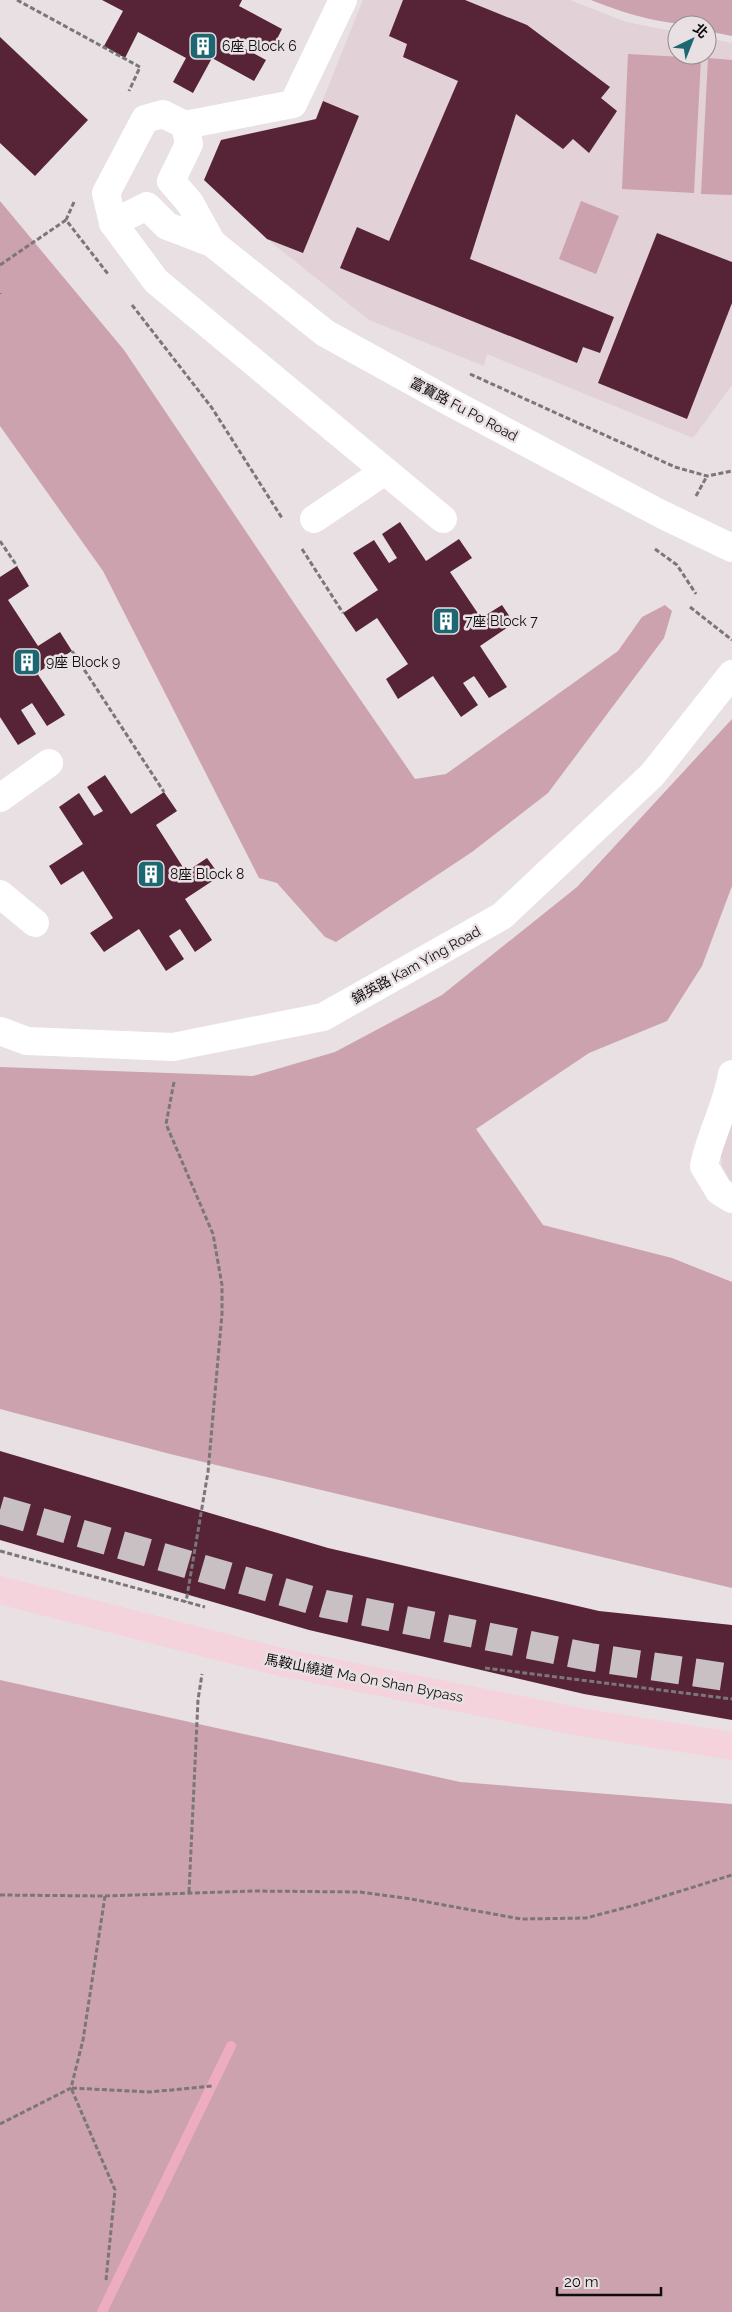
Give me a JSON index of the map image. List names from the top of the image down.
{
  "streets": {
    "main road": ["馬鞍山繞道 Ma On Shan Bypass"],
    "street": ["富寶路 Fu Po Road", "錦英路 Kam Ying Road"]
  },
  "places": {
    "building": [
      "6座 Block 6",
      "7座 Block 7",
      "9座 Block 9",
      "8座 Block 8"
    ]
  },
  "scale_bar": "20 m",
  "north": "top right"
}
